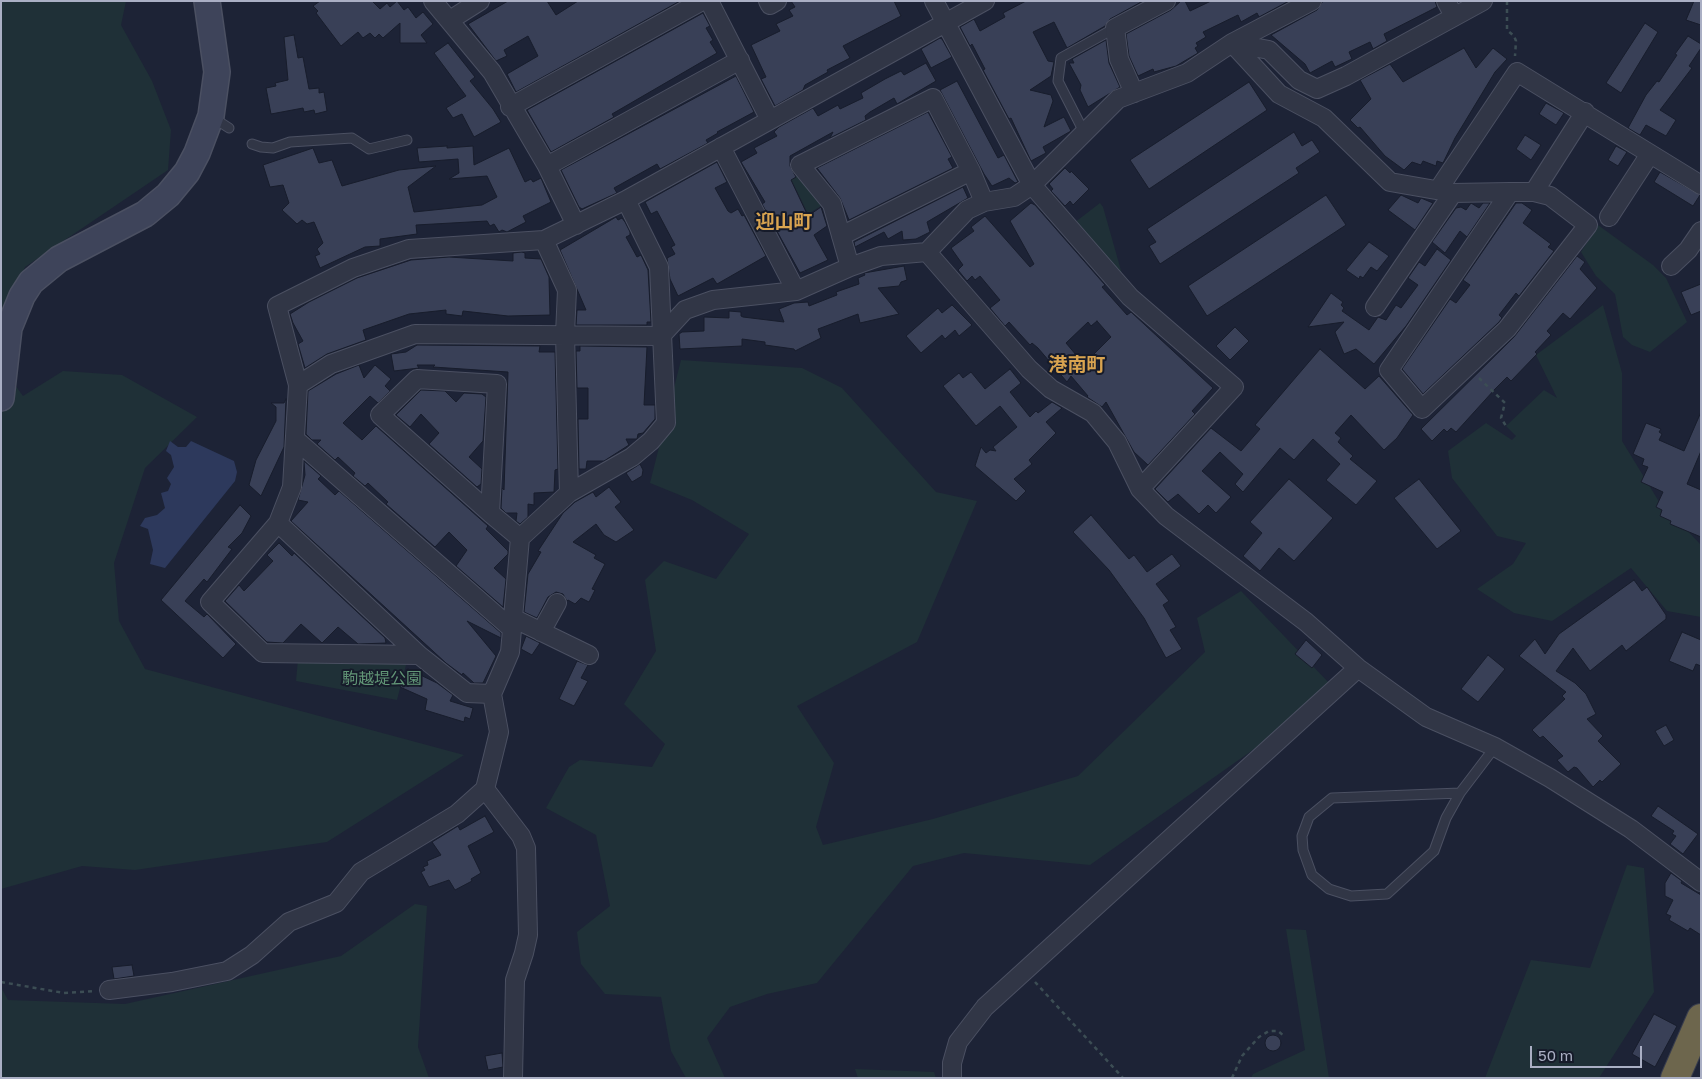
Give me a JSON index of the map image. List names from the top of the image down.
{
  "districts": ["迎山町", "港南町"],
  "parks": ["駒越堤公園"],
  "scale_bar": "50 m"
}
